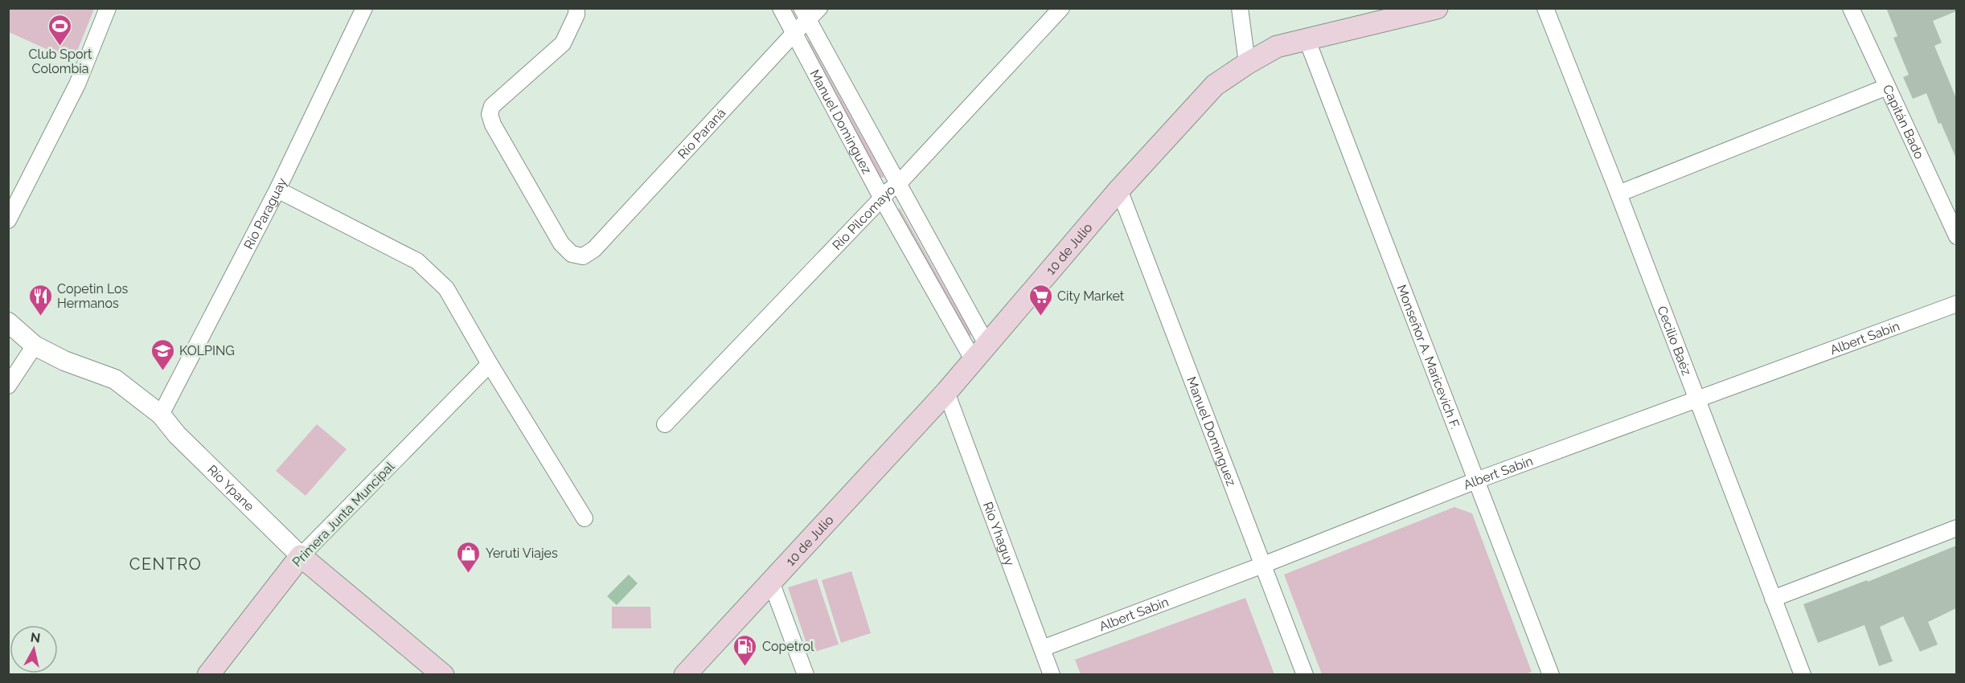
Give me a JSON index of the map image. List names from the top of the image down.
{
  "streets": {
    "main road": ["10 de Julio", "Río Ypane", "Primera Junta Muncipal"],
    "street": [
      "Manuel Dominguez",
      "Capitán Bado",
      "Río Paraná",
      "Río Paraguay",
      "Río Pilcomayo",
      "Albert Sabin",
      "Cecilio Baéz",
      "Monseñor A. Maricevich F.",
      "Río Yhaguy"
    ]
  },
  "crossings": [
    ["Manuel Dominguez", "Río Paraná"],
    ["Manuel Dominguez", "Río Pilcomayo"],
    ["Manuel Dominguez", "10 de Julio"],
    ["Manuel Dominguez", "Albert Sabin"],
    ["Río Paraguay", "Río Ypane"],
    ["10 de Julio", "Monseñor A. Maricevich F."],
    ["10 de Julio", "Río Yhaguy"],
    ["Albert Sabin", "Cecilio Baéz"],
    ["Albert Sabin", "Monseñor A. Maricevich F."],
    ["Albert Sabin", "Río Yhaguy"],
    ["Río Ypane", "Primera Junta Muncipal"]
  ],
  "districts": ["CENTRO"],
  "places": {
    "sports": ["Club Sport Colombia"],
    "restaurant": ["Copetin Los Hermanos"],
    "supermarket": ["City Market"],
    "school or university": ["KOLPING"],
    "shop": ["Yeruti Viajes"],
    "fuel station": ["Copetrol"]
  },
  "north": "top"
}
